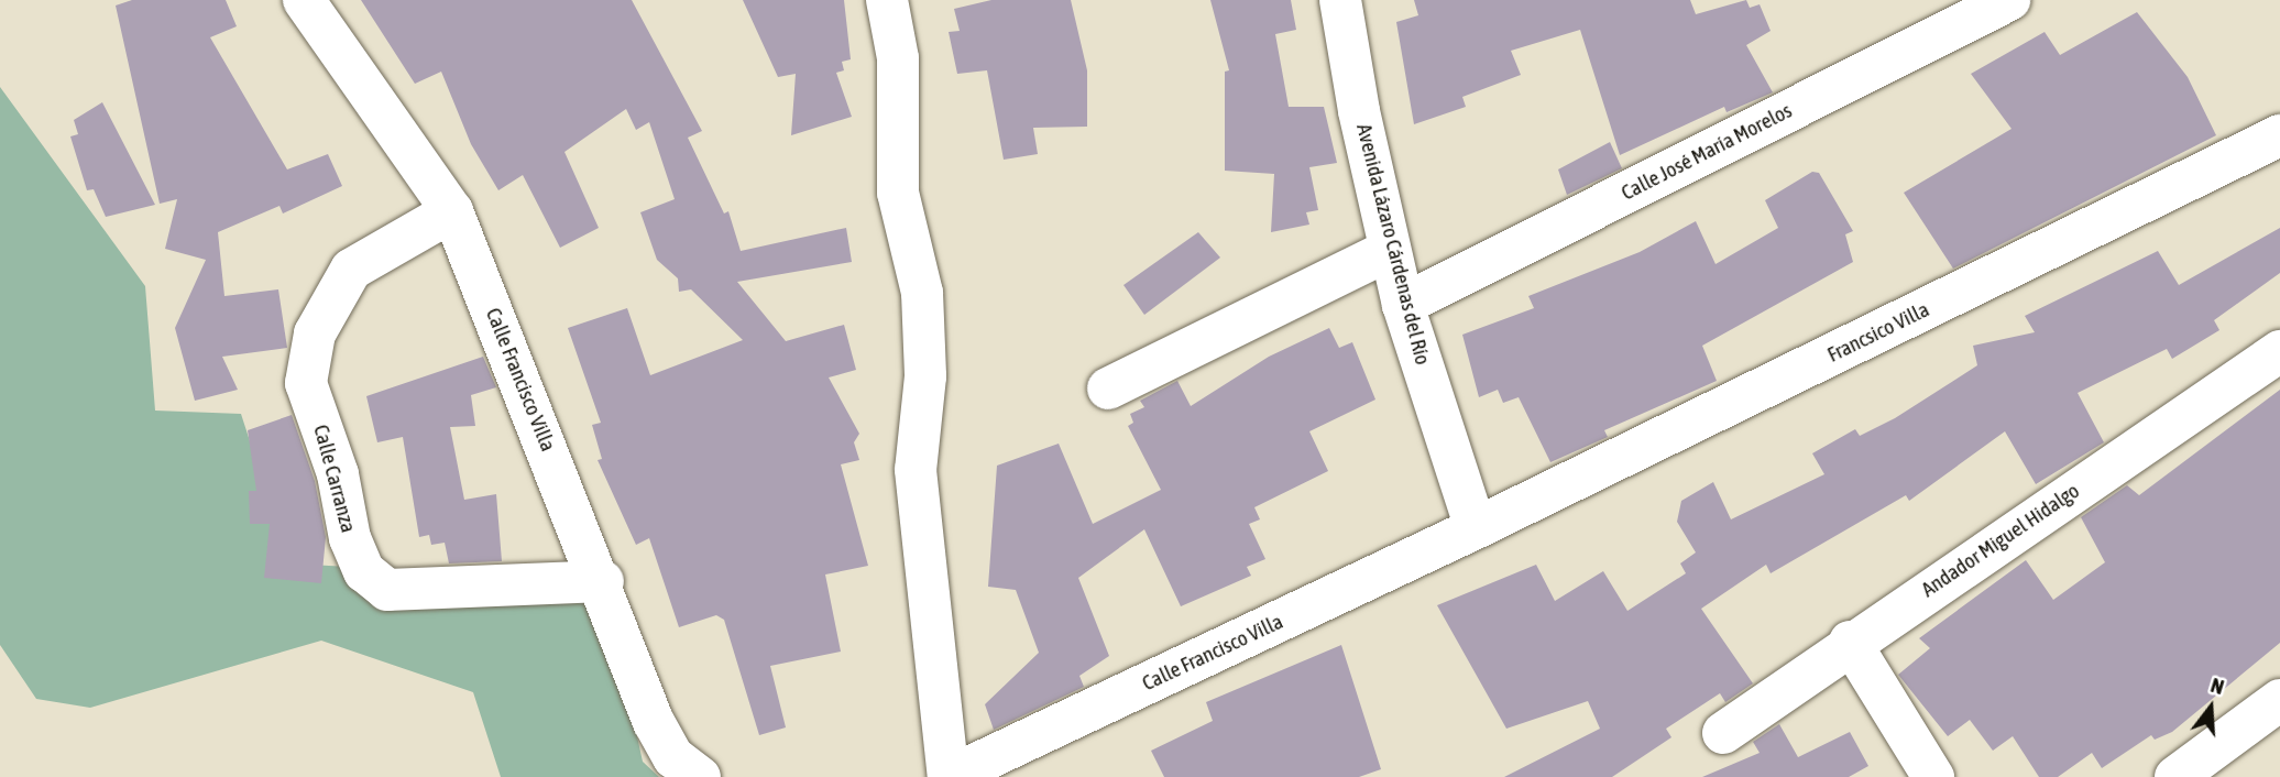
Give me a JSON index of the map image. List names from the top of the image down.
{
  "streets": {
    "street": [
      "Calle José María Morelos",
      "Avenida Lázaro Cárdenas del Río",
      "Francsico Villa",
      "Calle Francisco Villa",
      "Calle Carranza",
      "Andador Miguel Hidalgo"
    ]
  },
  "crossings": [
    ["Calle José María Morelos", "Avenida Lázaro Cárdenas del Río"],
    ["Avenida Lázaro Cárdenas del Río", "Francsico Villa"],
    ["Avenida Lázaro Cárdenas del Río", "Calle Francisco Villa"],
    ["Francsico Villa", "Calle Francisco Villa"],
    ["Calle Francisco Villa", "Calle Carranza"]
  ],
  "north": "top"
}
